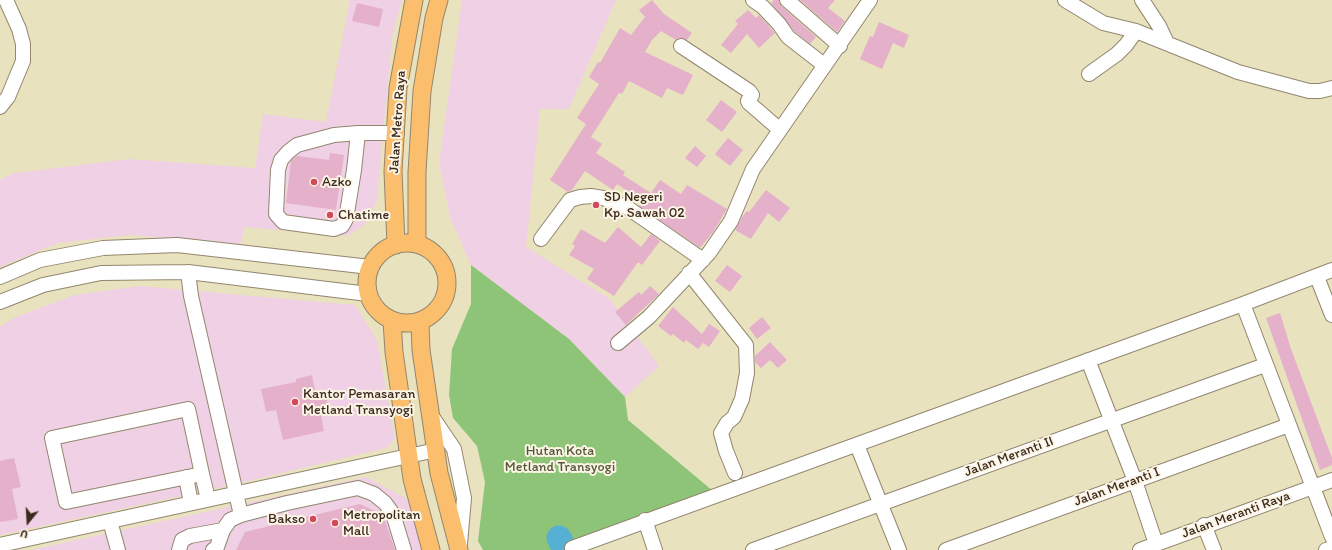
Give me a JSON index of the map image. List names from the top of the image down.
{
  "streets": {
    "main road": ["Jalan Metro Raya"],
    "street": ["Jalan Meranti II", "Jalan Meranti I", "Jalan Meranti Raya"]
  },
  "parks": ["Hutan Kota Metland Transyogi"],
  "places": [
    "Azko",
    "SD Negeri Kp. Sawah 02",
    "Chatime",
    "Kantor Pemasaran Metland Transyogi",
    "Bakso",
    "Metropolitan Mall"
  ],
  "north": "bottom"
}
